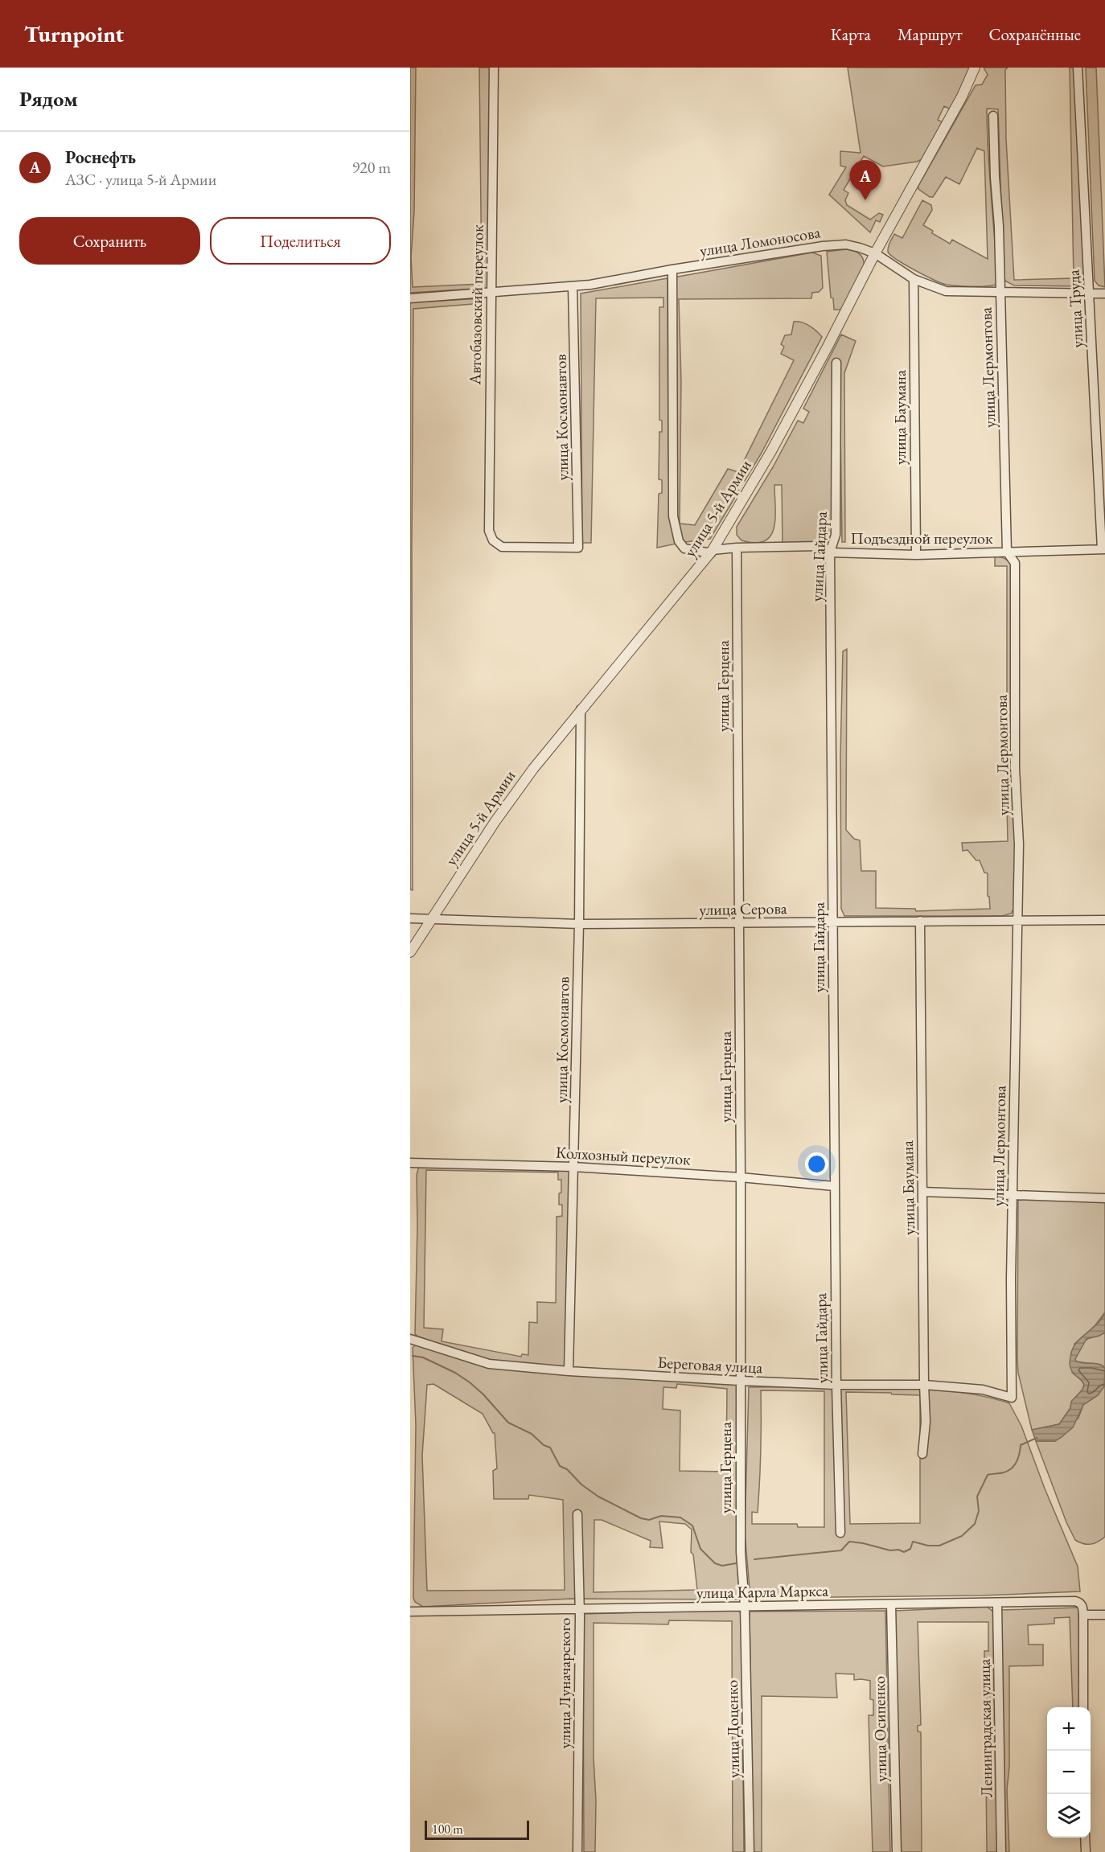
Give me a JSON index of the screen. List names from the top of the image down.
{
  "streets": {
    "street": [
      "улица Ломоносова",
      "Автобазовский переулок",
      "улица Труда",
      "улица Лермонтова",
      "улица Космонавтов",
      "улица Баумана",
      "улица 5-й Армии",
      "Подъездной переулок",
      "улица Гайдара",
      "улица Герцена",
      "улица Серова",
      "Колхозный переулок",
      "Береговая улица",
      "улица Карла Маркса",
      "улица Луначарского",
      "Ленинградская улица",
      "улица Доценко",
      "улица Осипенко"
    ]
  },
  "crossings": [
    ["улица Ломоносова", "Автобазовский переулок"],
    ["улица Ломоносова", "улица Труда"],
    ["улица Ломоносова", "улица Лермонтова"],
    ["улица Ломоносова", "улица Космонавтов"],
    ["улица Ломоносова", "улица Баумана"],
    ["улица Ломоносова", "улица 5-й Армии"],
    ["Автобазовский переулок", "улица Космонавтов"],
    ["улица Труда", "Подъездной переулок"],
    ["улица Лермонтова", "Подъездной переулок"],
    ["улица Лермонтова", "улица Серова"],
    ["улица Лермонтова", "Береговая улица"],
    ["улица Космонавтов", "улица 5-й Армии"],
    ["улица Космонавтов", "улица Серова"],
    ["улица Космонавтов", "Колхозный переулок"],
    ["улица Космонавтов", "Береговая улица"],
    ["улица Баумана", "Подъездной переулок"],
    ["улица Баумана", "улица Серова"],
    ["улица Баумана", "Береговая улица"],
    ["улица 5-й Армии", "Подъездной переулок"],
    ["улица 5-й Армии", "улица Серова"],
    ["Подъездной переулок", "улица Гайдара"],
    ["Подъездной переулок", "улица Герцена"],
    ["улица Гайдара", "улица Серова"],
    ["улица Гайдара", "Колхозный переулок"],
    ["улица Гайдара", "Береговая улица"],
    ["улица Герцена", "улица Серова"],
    ["улица Герцена", "Колхозный переулок"],
    ["улица Герцена", "Береговая улица"],
    ["улица Герцена", "улица Карла Маркса"],
    ["улица Герцена", "улица Доценко"],
    ["улица Карла Маркса", "улица Луначарского"],
    ["улица Карла Маркса", "Ленинградская улица"],
    ["улица Карла Маркса", "улица Доценко"],
    ["улица Карла Маркса", "улица Осипенко"]
  ],
  "scale_bar": "100 m",
  "page": {
    "header": "Turnpoint",
    "nav": ["Карта", "Маршрут", "Сохранённые"],
    "heading": "Рядом",
    "list": [
      {
        "mark": "A",
        "name": "Роснефть",
        "note": "АЗС · улица 5-й Армии",
        "value": "920 m"
      }
    ],
    "pins": "A",
    "buttons": ["Сохранить", "Поделиться"],
    "map_buttons": ["+", "−"],
    "scale": "100 m"
  }
}
